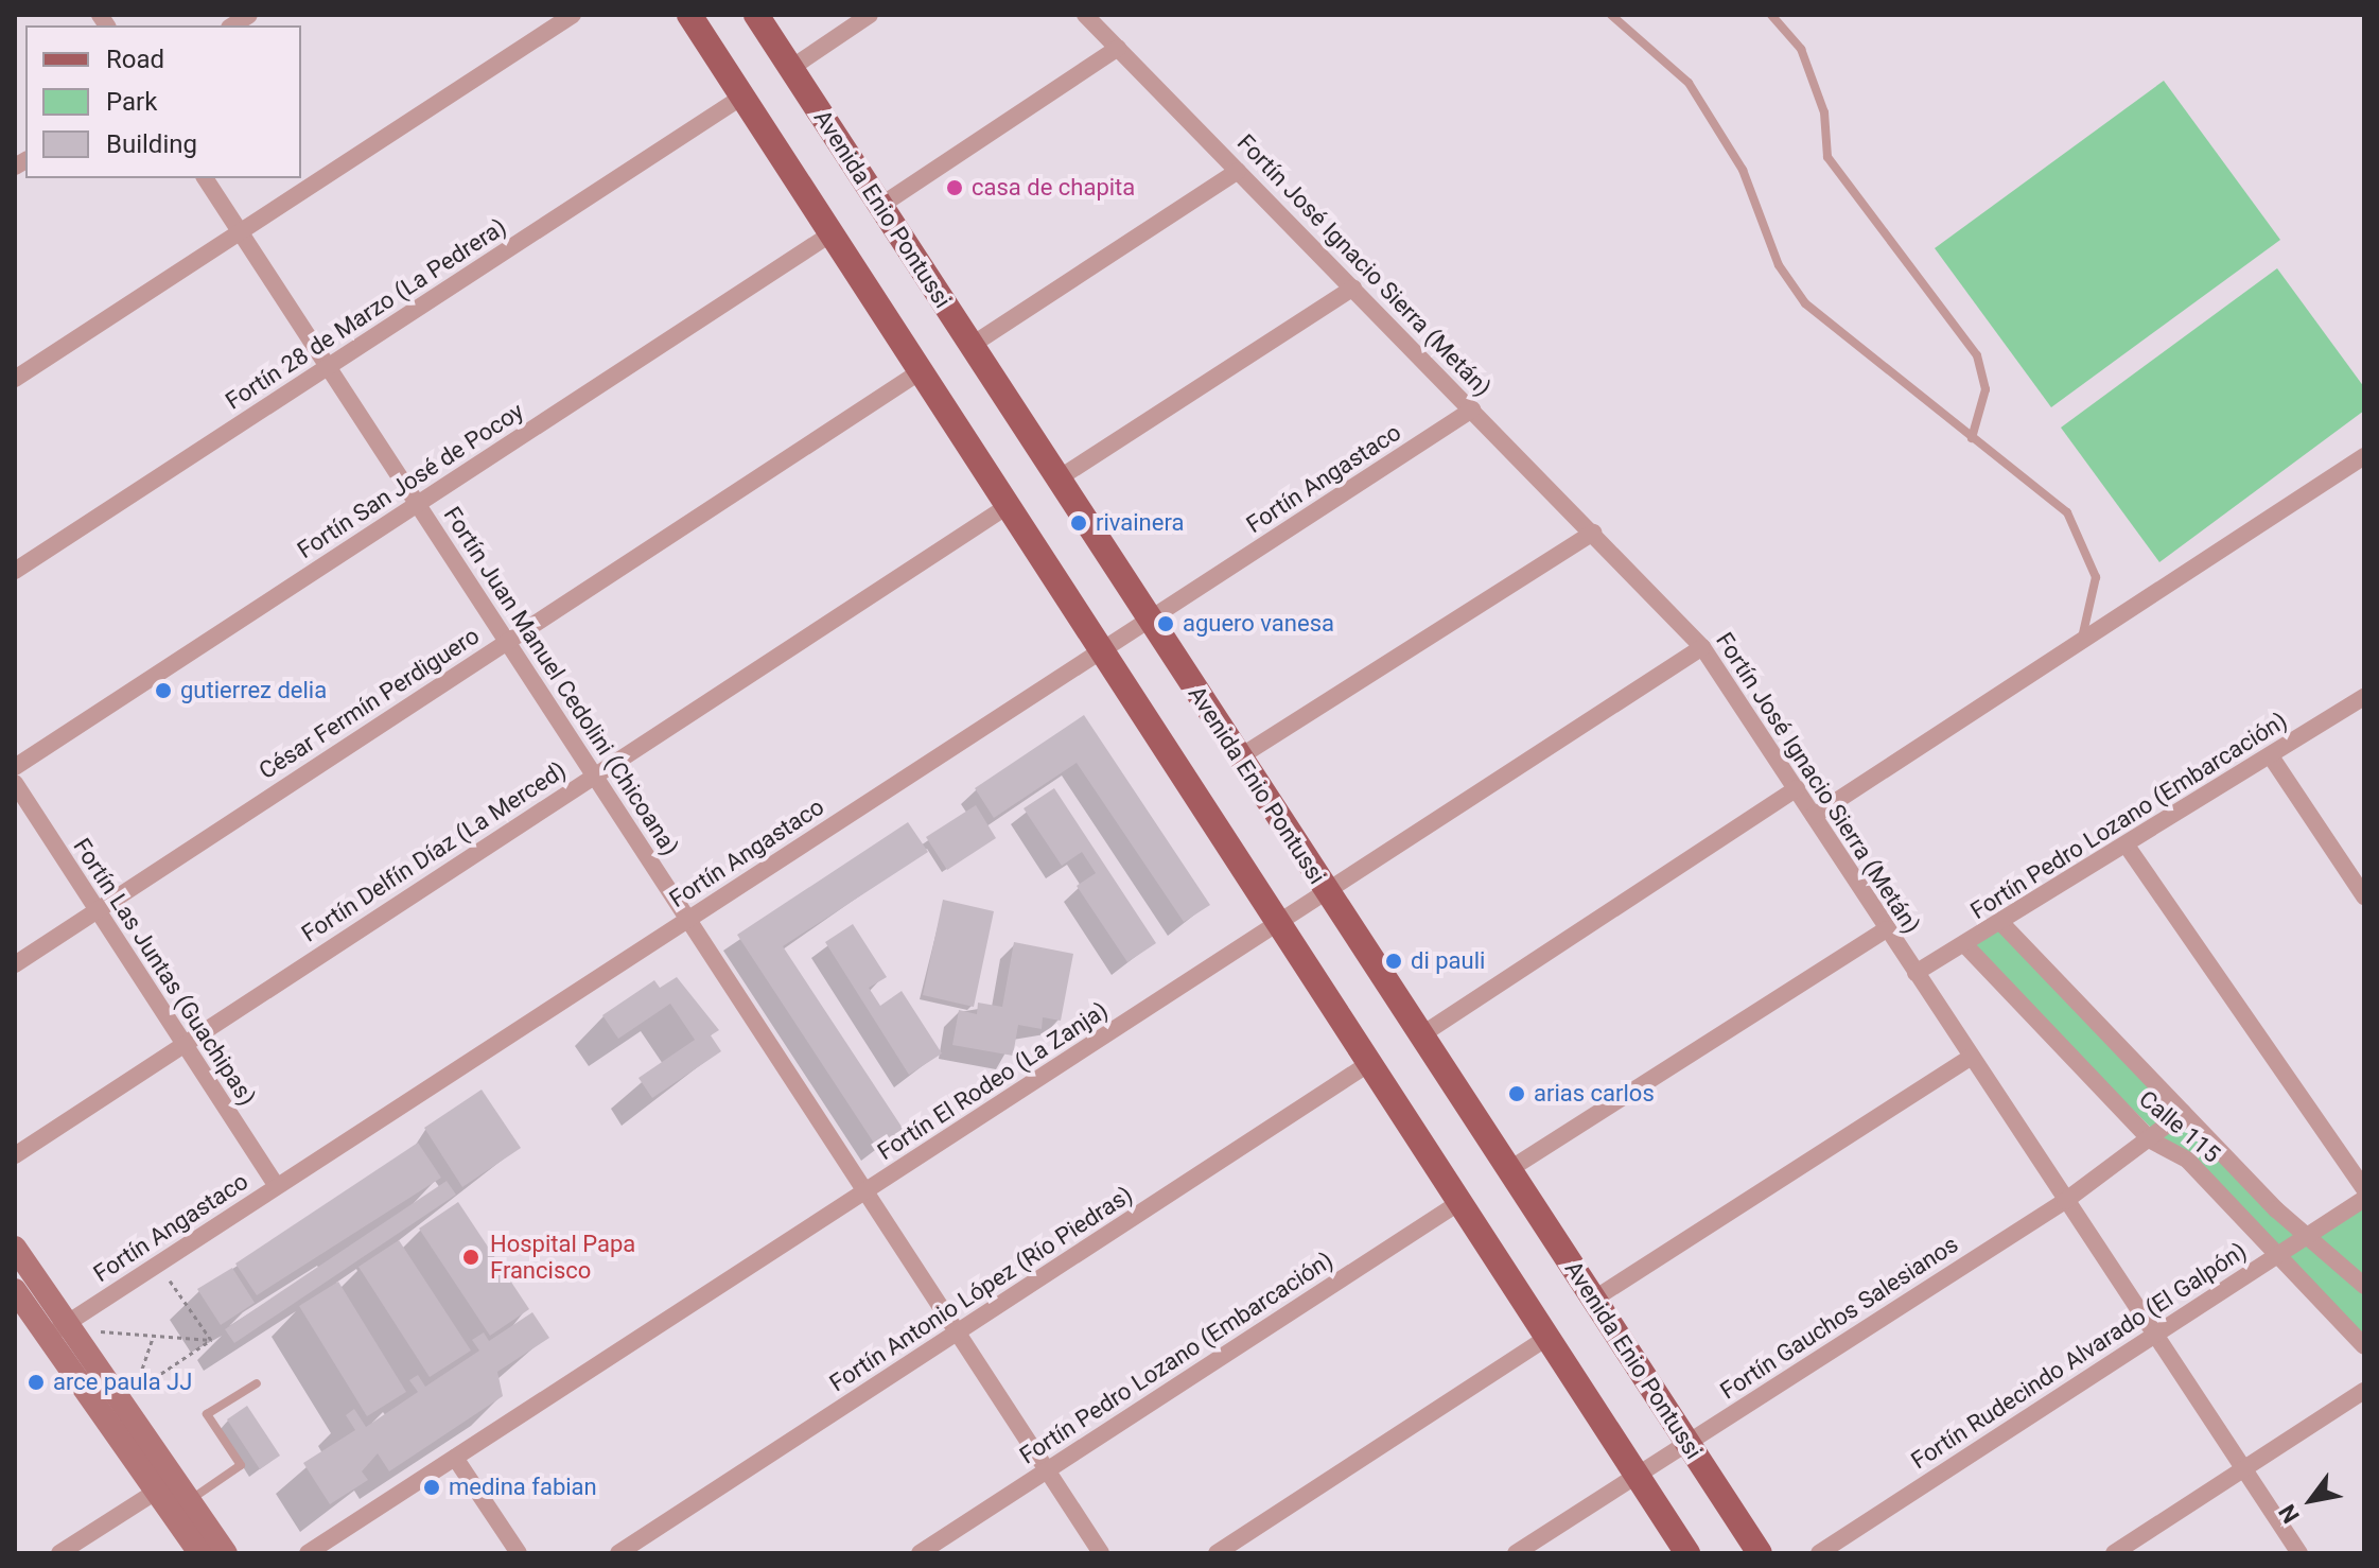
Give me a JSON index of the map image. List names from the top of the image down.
{
  "streets": {
    "main road": ["Avenida Enio Pontussi"],
    "street": [
      "Fortín José Ignacio Sierra (Metán)",
      "Fortín 28 de Marzo (La Pedrera)",
      "Fortín Angastaco",
      "Fortín San José de Pocoy",
      "Fortín Juan Manuel Cedolini (Chicoana)",
      "César Fermín Perdiguero",
      "Fortín Pedro Lozano (Embarcación)",
      "Fortín Delfín Díaz (La Merced)",
      "Fortín Las Juntas (Guachipas)",
      "Fortín El Rodeo (La Zanja)",
      "Calle 115",
      "Fortín Antonio López (Río Piedras)",
      "Fortín Gauchos Salesianos",
      "Fortín Rudecindo Alvarado (El Galpón)"
    ]
  },
  "crossings": [
    ["Avenida Enio Pontussi", "Fortín Angastaco"],
    ["Avenida Enio Pontussi", "Fortín El Rodeo (La Zanja)"],
    ["Avenida Enio Pontussi", "Fortín Gauchos Salesianos"],
    ["Fortín José Ignacio Sierra (Metán)", "Fortín Angastaco"],
    ["Fortín José Ignacio Sierra (Metán)", "Fortín Pedro Lozano (Embarcación)"],
    ["Fortín José Ignacio Sierra (Metán)", "Fortín El Rodeo (La Zanja)"],
    ["Fortín José Ignacio Sierra (Metán)", "Fortín Gauchos Salesianos"],
    ["Fortín José Ignacio Sierra (Metán)", "Fortín Rudecindo Alvarado (El Galpón)"],
    ["Fortín 28 de Marzo (La Pedrera)", "Fortín Juan Manuel Cedolini (Chicoana)"],
    ["Fortín Angastaco", "Fortín Juan Manuel Cedolini (Chicoana)"],
    ["Fortín Angastaco", "Fortín Las Juntas (Guachipas)"],
    ["Fortín San José de Pocoy", "Fortín Juan Manuel Cedolini (Chicoana)"],
    ["Fortín Juan Manuel Cedolini (Chicoana)", "César Fermín Perdiguero"],
    ["Fortín Juan Manuel Cedolini (Chicoana)", "Fortín Pedro Lozano (Embarcación)"],
    ["Fortín Juan Manuel Cedolini (Chicoana)", "Fortín Delfín Díaz (La Merced)"],
    ["Fortín Juan Manuel Cedolini (Chicoana)", "Fortín El Rodeo (La Zanja)"],
    ["Fortín Juan Manuel Cedolini (Chicoana)", "Fortín Antonio López (Río Piedras)"],
    ["César Fermín Perdiguero", "Fortín Las Juntas (Guachipas)"],
    ["Fortín Pedro Lozano (Embarcación)", "Calle 115"],
    ["Fortín Delfín Díaz (La Merced)", "Fortín Las Juntas (Guachipas)"],
    ["Calle 115", "Fortín Gauchos Salesianos"],
    ["Calle 115", "Fortín Rudecindo Alvarado (El Galpón)"]
  ],
  "places": [
    "casa de chapita",
    "rivainera",
    "aguero vanesa",
    "gutierrez delia",
    "di pauli",
    "arias carlos",
    "Hospital Papa Francisco",
    "arce paula JJ",
    "medina fabian"
  ],
  "legend": ["Road", "Park", "Building"],
  "north": "bottom left"
}
